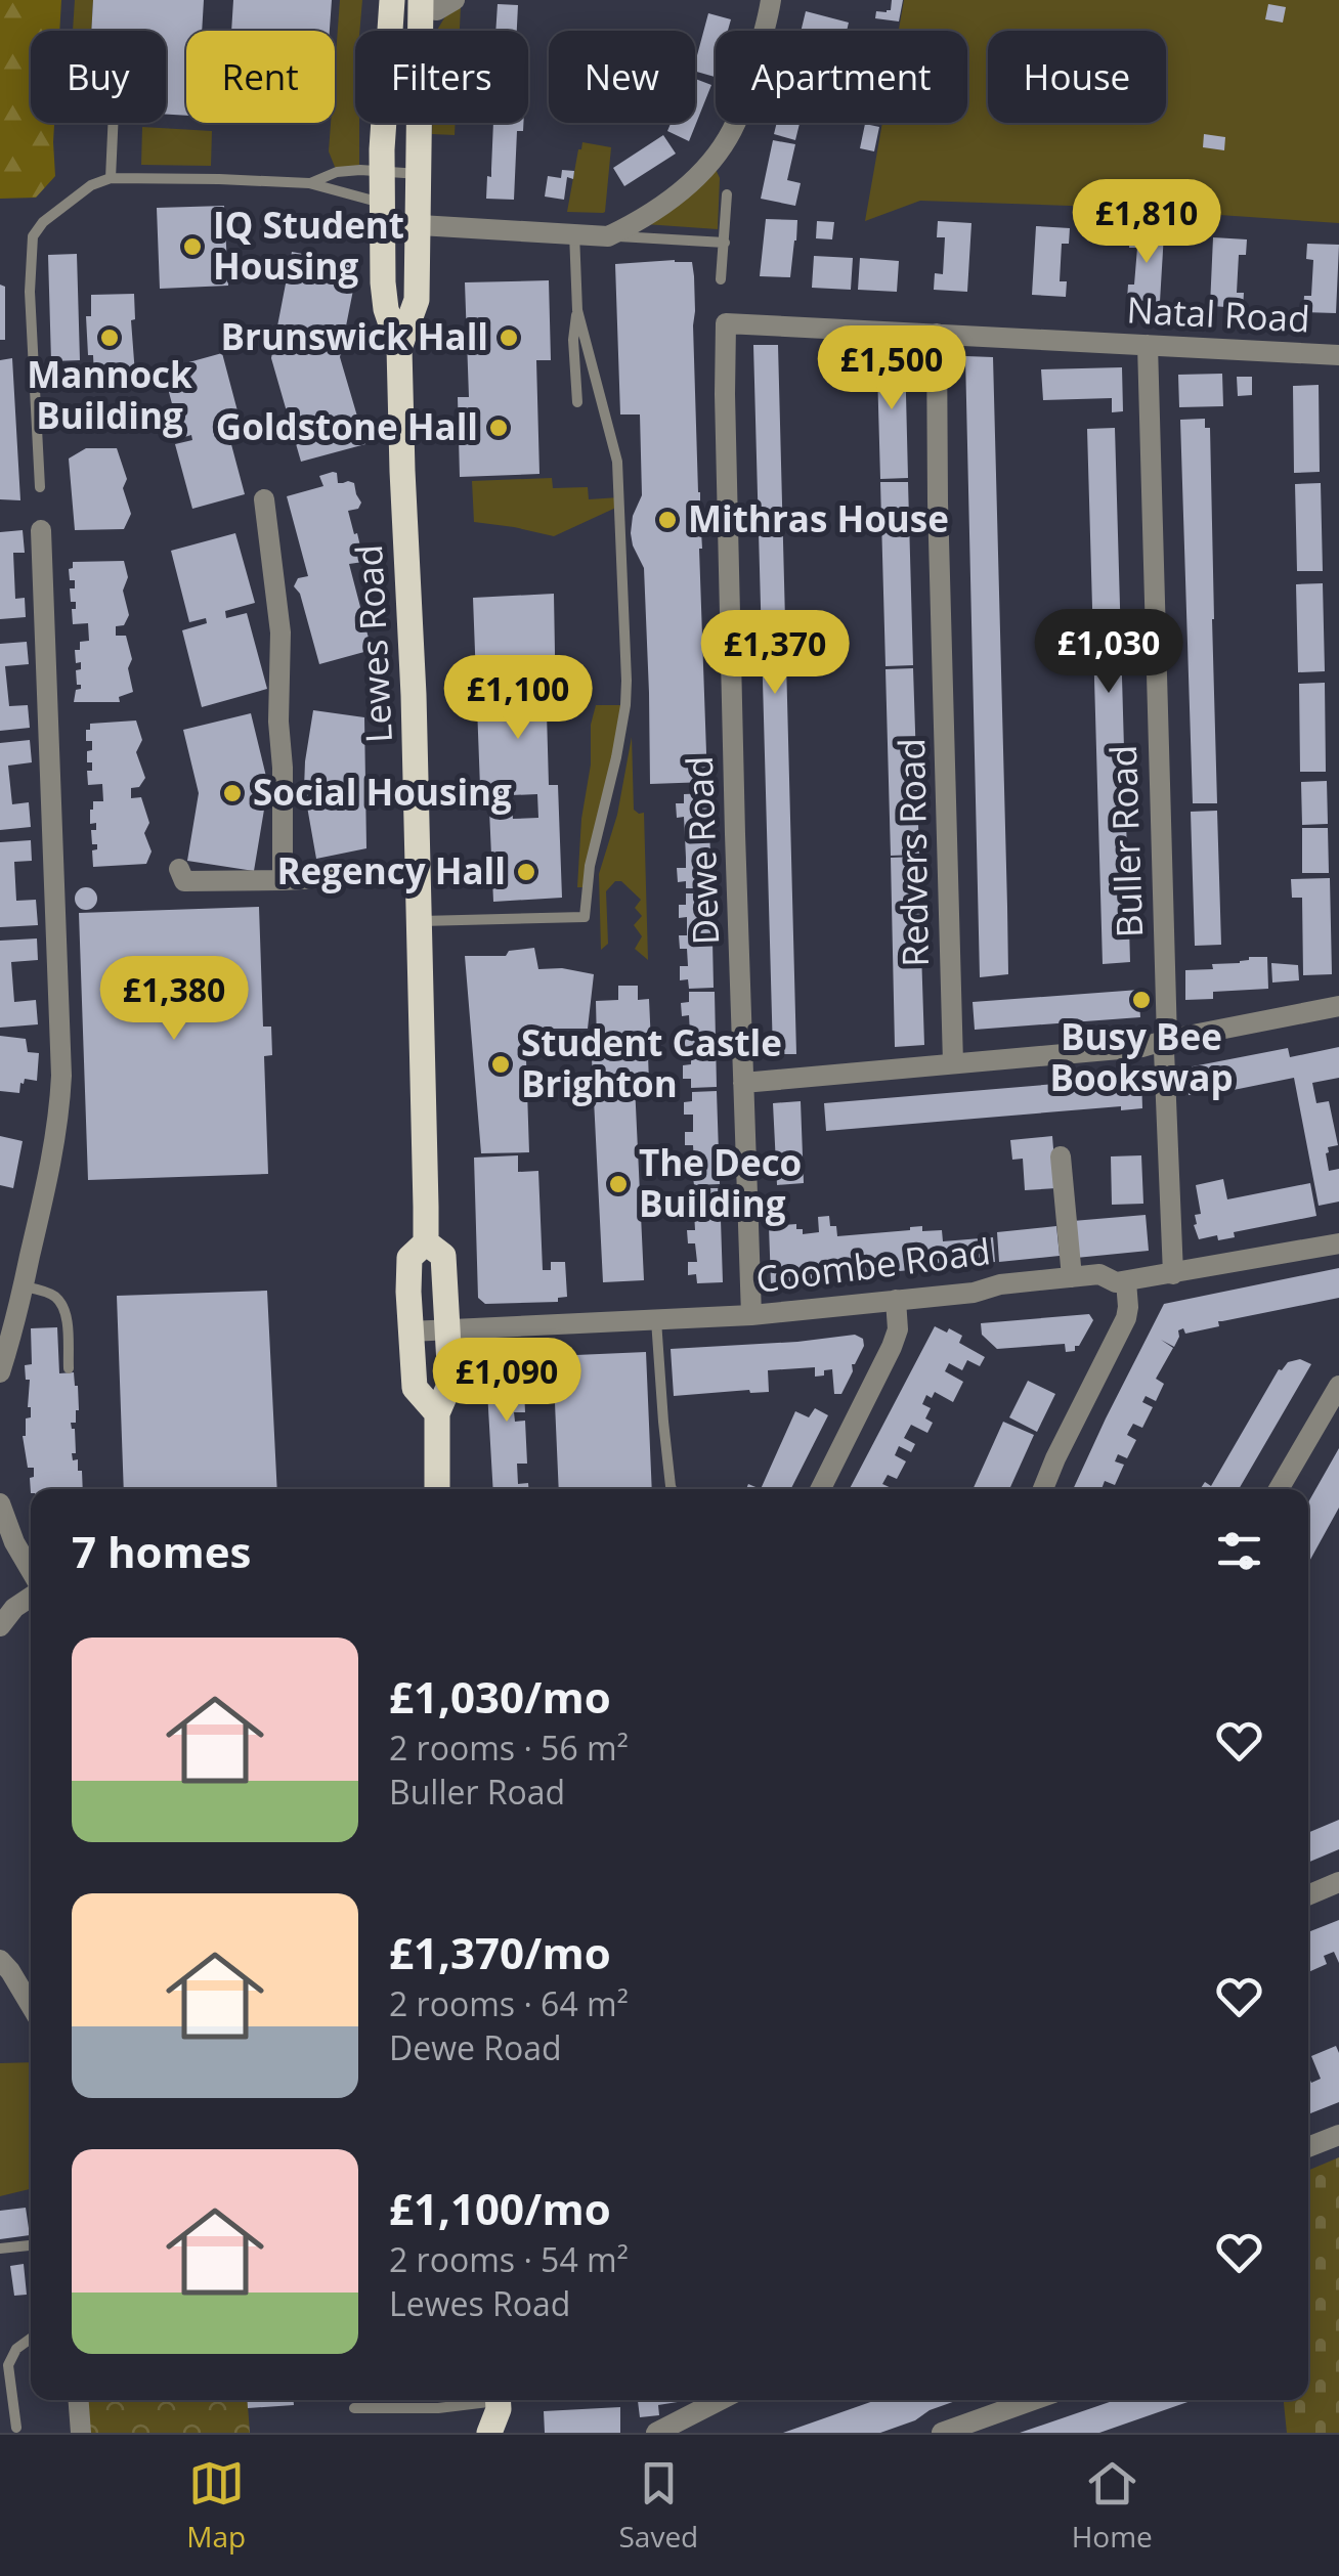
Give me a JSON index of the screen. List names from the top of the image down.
{
  "streets": {
    "main road": ["Lewes Road"],
    "street": [
      "Natal Road",
      "Buller Road",
      "Dewe Road",
      "Redvers Road",
      "Coombe Road"
    ]
  },
  "crossings": [
    ["Natal Road", "Buller Road"],
    ["Natal Road", "Dewe Road"],
    ["Natal Road", "Redvers Road"],
    ["Lewes Road", "Coombe Road"],
    ["Buller Road", "Coombe Road"],
    ["Dewe Road", "Coombe Road"]
  ],
  "places": [
    "IQ Student Housing",
    "Mannock Building",
    "Brunswick Hall",
    "Goldstone Hall",
    "Mithras House",
    "Social Housing",
    "Regency Hall",
    "Busy Bee Bookswap",
    "Student Castle Brighton",
    "The Deco Building"
  ],
  "page": {
    "chip": [
      "Buy",
      "Rent",
      "Filters",
      "New",
      "Apartment",
      "House"
    ],
    "price": [
      "£1,810",
      "£1,500",
      "£1,030",
      "£1,370",
      "£1,100",
      "£1,380",
      "£1,090"
    ],
    "heading": "7 homes",
    "list": [
      {
        "name": "£1,030/mo",
        "note": "2 rooms · 56 m² · Buller Road"
      },
      {
        "name": "£1,370/mo",
        "note": "2 rooms · 64 m² · Dewe Road"
      },
      {
        "name": "£1,100/mo",
        "note": "2 rooms · 54 m² · Lewes Road"
      }
    ],
    "tabs": ["Map", "Saved", "Home"]
  }
}
